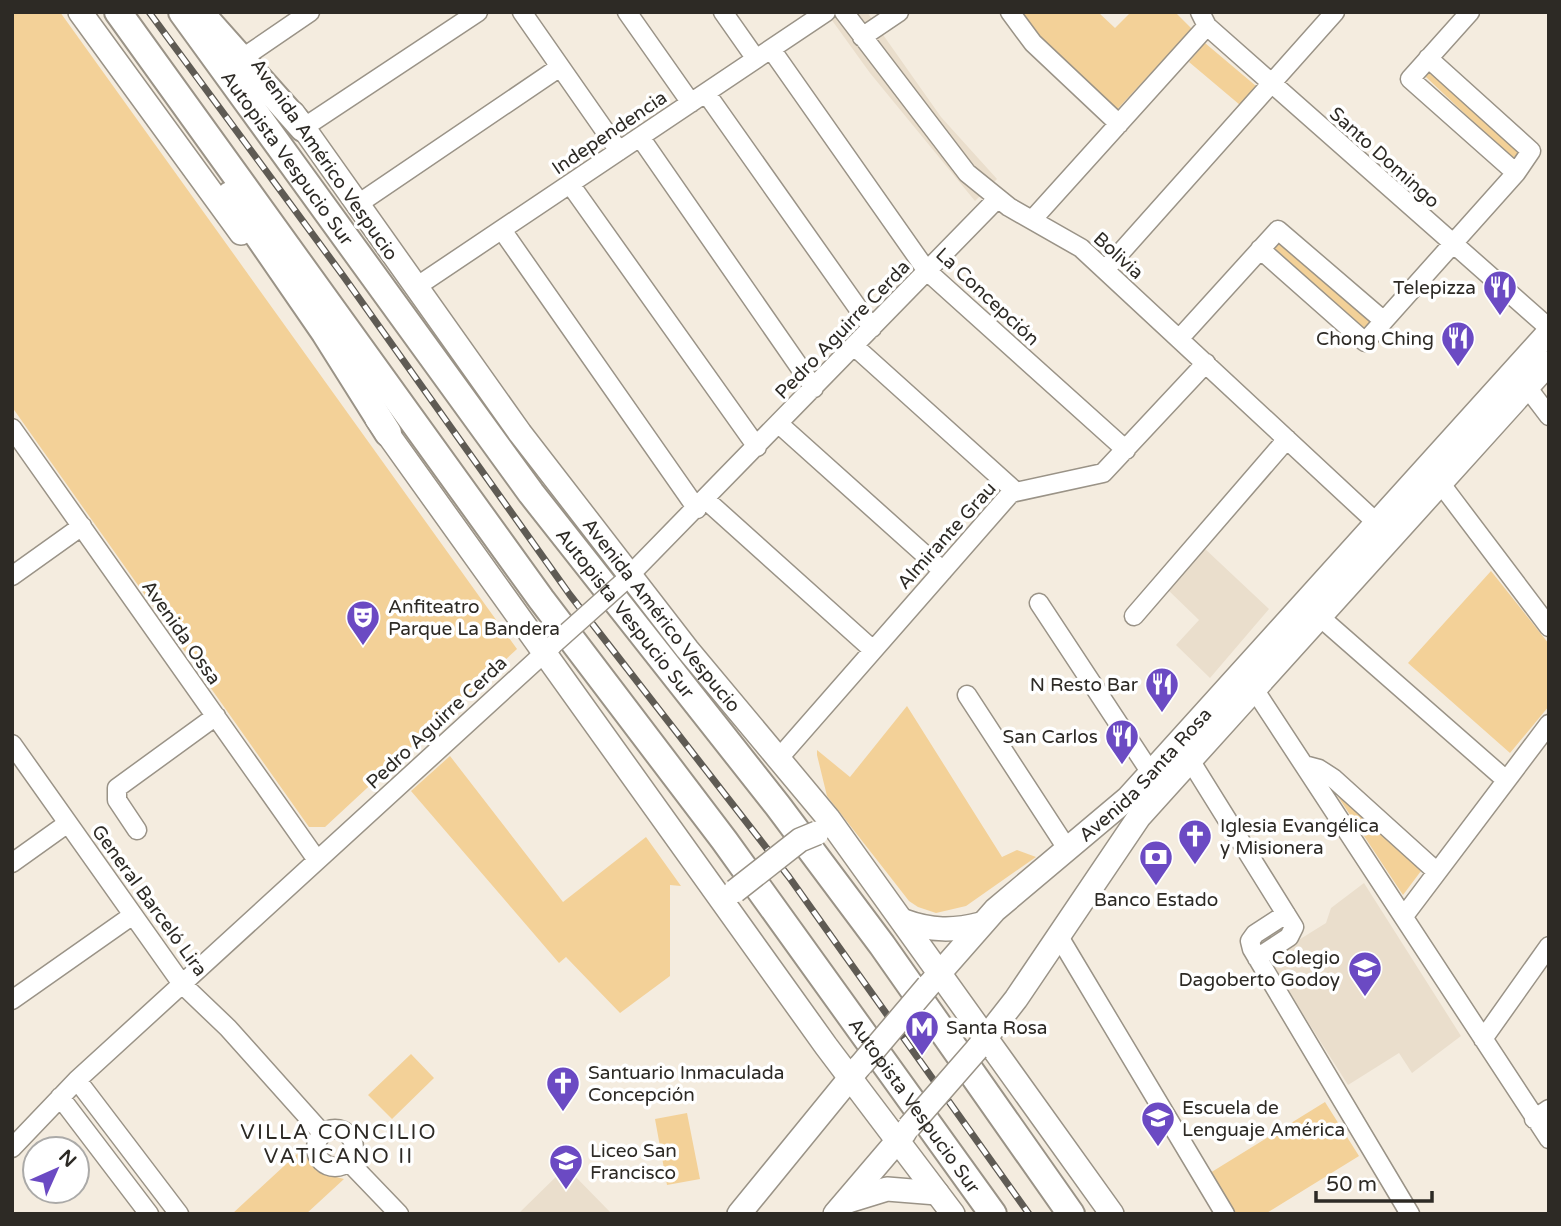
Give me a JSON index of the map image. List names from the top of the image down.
{
  "streets": {
    "highway": ["Autopista Vespucio Sur"],
    "main road": ["Avenida Américo Vespucio", "Avenida Santa Rosa"],
    "street": [
      "Independencia",
      "Santo Domingo",
      "Bolivia",
      "La Concepción",
      "Pedro Aguirre Cerda",
      "Almirante Grau",
      "Avenida Ossa",
      "General Barceló Lira"
    ]
  },
  "crossings": [
    ["Independencia", "Avenida Américo Vespucio"],
    ["Independencia", "La Concepción"],
    ["Santo Domingo", "Avenida Santa Rosa"],
    ["Avenida Américo Vespucio", "Pedro Aguirre Cerda"],
    ["Avenida Américo Vespucio", "Almirante Grau"],
    ["Avenida Américo Vespucio", "Avenida Santa Rosa"],
    ["Bolivia", "Pedro Aguirre Cerda"],
    ["Bolivia", "Almirante Grau"],
    ["Bolivia", "Avenida Santa Rosa"],
    ["La Concepción", "Pedro Aguirre Cerda"],
    ["La Concepción", "Almirante Grau"],
    ["Pedro Aguirre Cerda", "Avenida Ossa"],
    ["Pedro Aguirre Cerda", "General Barceló Lira"]
  ],
  "districts": ["VILLA CONCILIO VATICANO II"],
  "places": {
    "restaurant": [
      "Telepizza",
      "Chong Ching",
      "N Resto Bar",
      "San Carlos"
    ],
    "theatre": ["Anfiteatro Parque La Bandera"],
    "church": ["Iglesia Evangélica y Misionera", "Santuario Inmaculada Concepción"],
    "bank": ["Banco Estado"],
    "school or university": ["Colegio Dagoberto Godoy", "Escuela de Lenguaje América", "Liceo San Francisco"],
    "metro station": ["Santa Rosa"]
  },
  "scale_bar": "50 m",
  "north": "top right"
}
